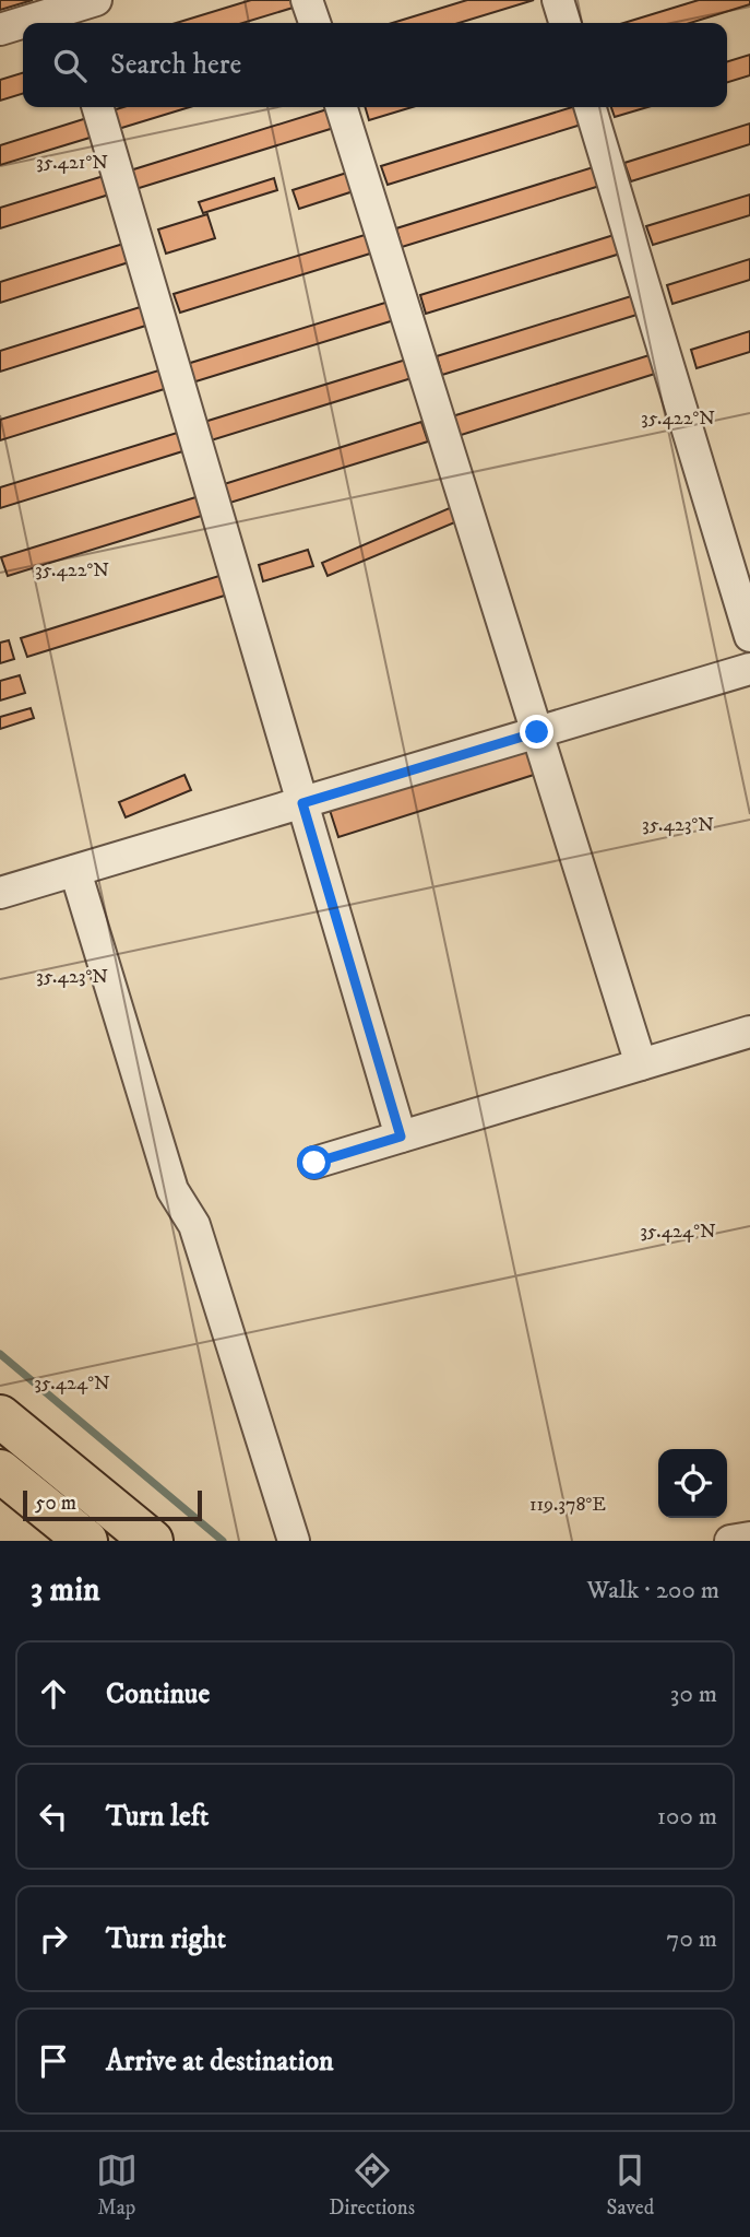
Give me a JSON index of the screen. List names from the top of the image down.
{
  "scale_bar": "50 m",
  "page": {
    "search": "Search here",
    "scale": "50 m",
    "heading": ["3 min", "Walk · 200 m"],
    "list": [
      ["Continue", "30 m"],
      ["Turn left", "100 m"],
      ["Turn right", "70 m"],
      "Arrive at destination"
    ],
    "nav": ["Map", "Directions", "Saved"]
  },
  "coordinates": [
    "35.421°N",
    "35.422°N",
    "35.423°N",
    "35.424°N",
    "119.378°E"
  ]
}
